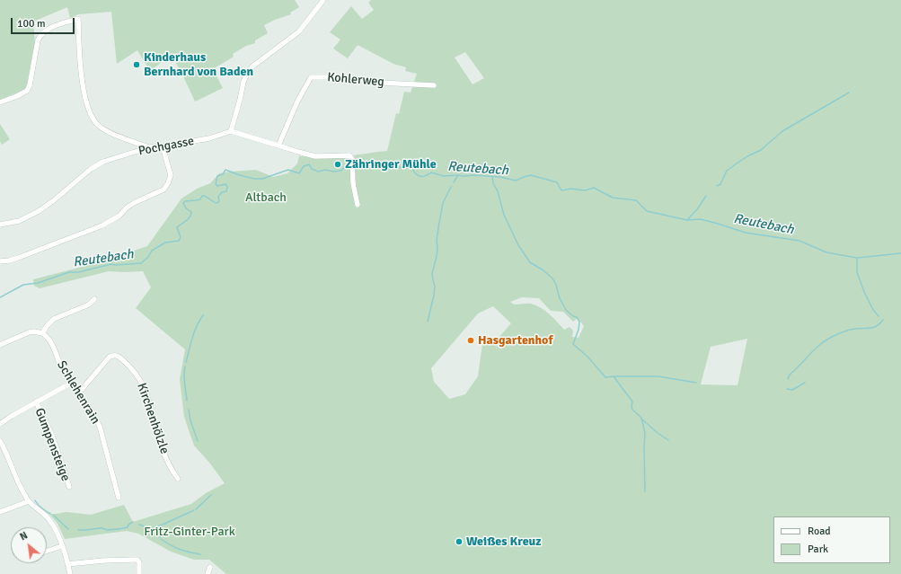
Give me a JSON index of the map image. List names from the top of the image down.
{
  "streets": {
    "street": [
      "Kohlerweg",
      "Pochgasse",
      "Schlehenrain",
      "Kirchenhölzle",
      "Gumpensteige"
    ]
  },
  "crossings": [
    ["Schlehenrain", "Kirchenhölzle"],
    ["Schlehenrain", "Gumpensteige"]
  ],
  "water": ["Reutebach"],
  "parks": ["Altbach", "Fritz-Ginter-Park"],
  "places": [
    "Kinderhaus Bernhard von Baden",
    "Zähringer Mühle",
    "Hasgartenhof",
    "Weißes Kreuz"
  ],
  "legend": ["Road", "Park"],
  "scale_bar": "100 m",
  "north": "top left"
}
